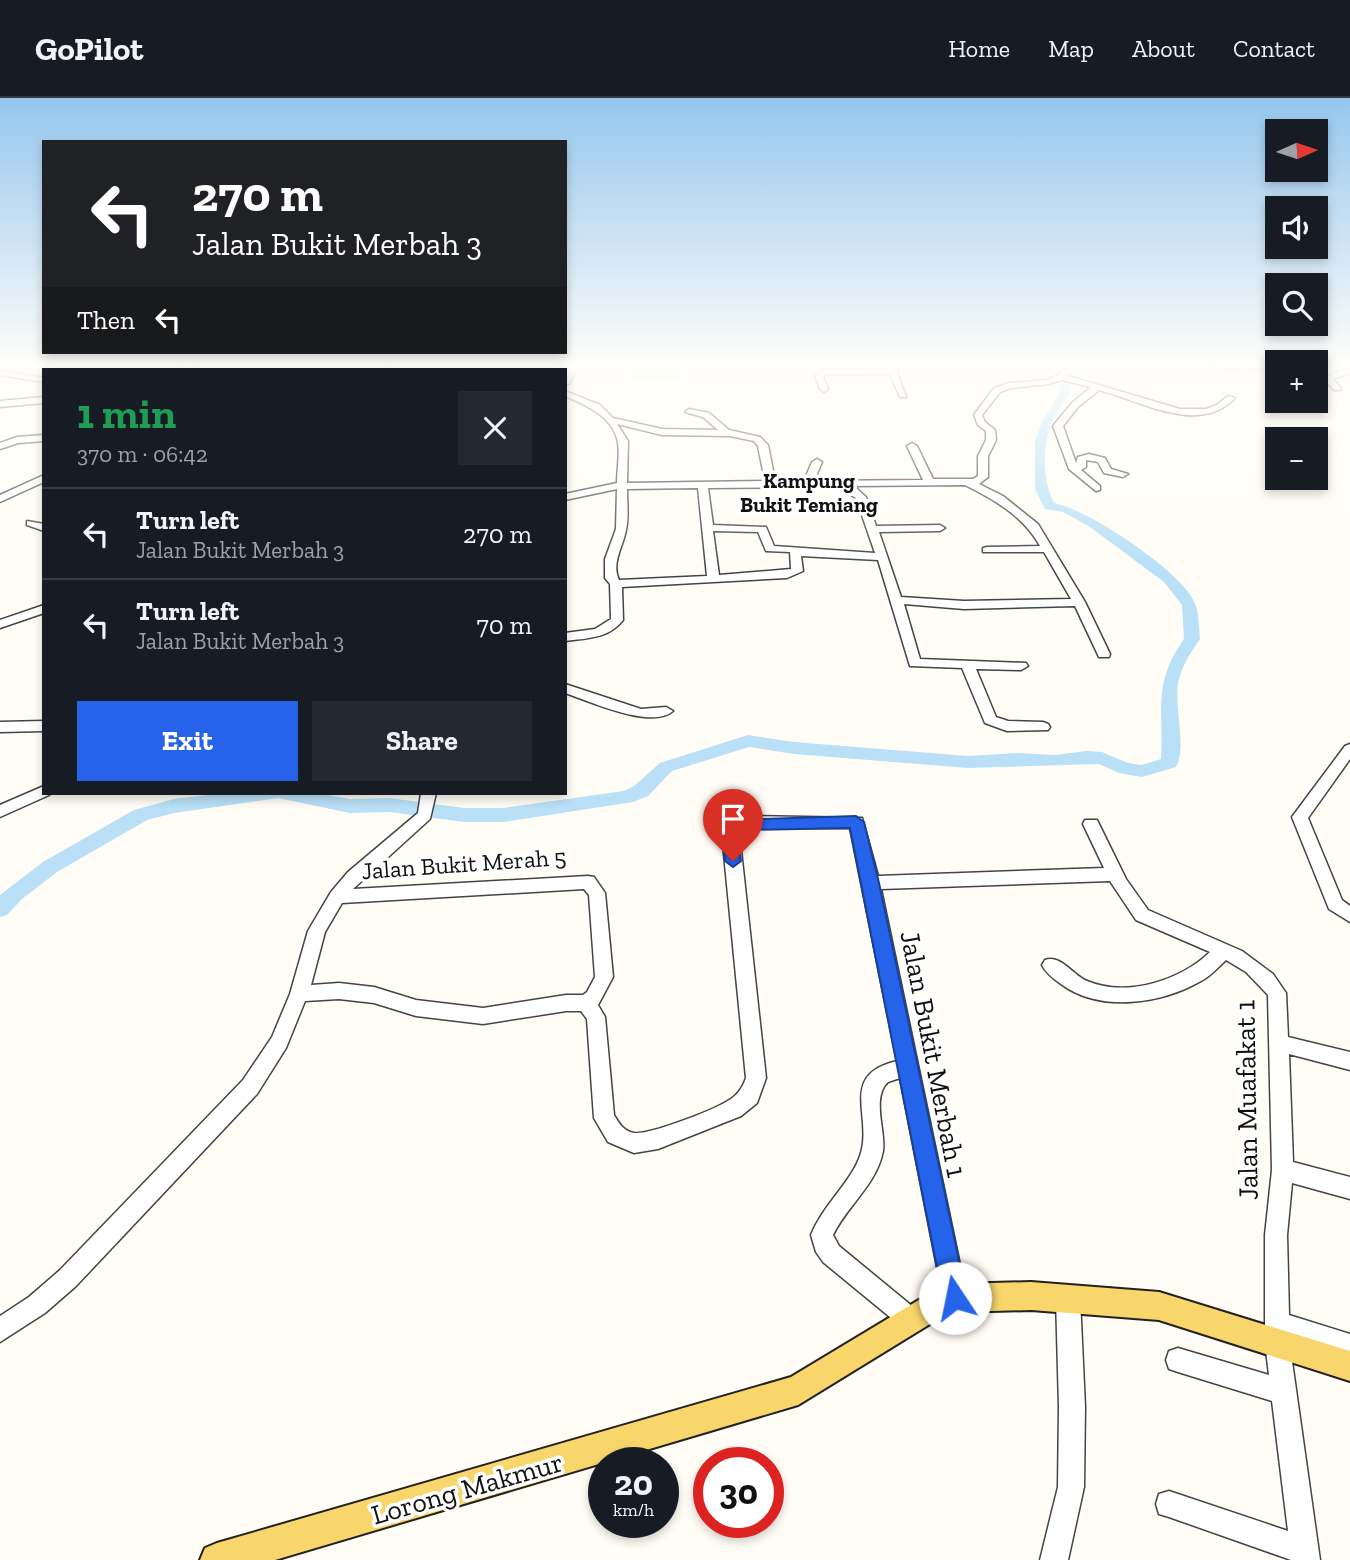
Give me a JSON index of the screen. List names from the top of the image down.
{
  "streets": {
    "main road": ["Lorong Makmur"],
    "street": ["Jalan Bukit Merah 5", "Jalan Bukit Merbah 1", "Jalan Muafakat 1"]
  },
  "crossings": [
    ["Jalan Bukit Merah 5", "Jalan Bukit Merbah 1"],
    ["Jalan Bukit Merbah 1", "Lorong Makmur"],
    ["Jalan Muafakat 1", "Lorong Makmur"]
  ],
  "districts": ["Kampung Bukit Temiang"],
  "north": "right",
  "page": {
    "header": "GoPilot",
    "nav": [
      "Home",
      "Map",
      "About",
      "Contact"
    ],
    "map_buttons": ["+", "−"],
    "turn": ["270 m", "Jalan Bukit Merbah 3"],
    "then": "Then",
    "heading": ["1 min", "370 m · 06:42"],
    "list": [
      {
        "name": "Turn left",
        "note": "Jalan Bukit Merbah 3",
        "value": "270 m"
      },
      {
        "name": "Turn left",
        "note": "Jalan Bukit Merbah 3",
        "value": "70 m"
      }
    ],
    "buttons": ["Exit", "Share"],
    "speed": "20 km/h",
    "limit": "30"
  }
}
